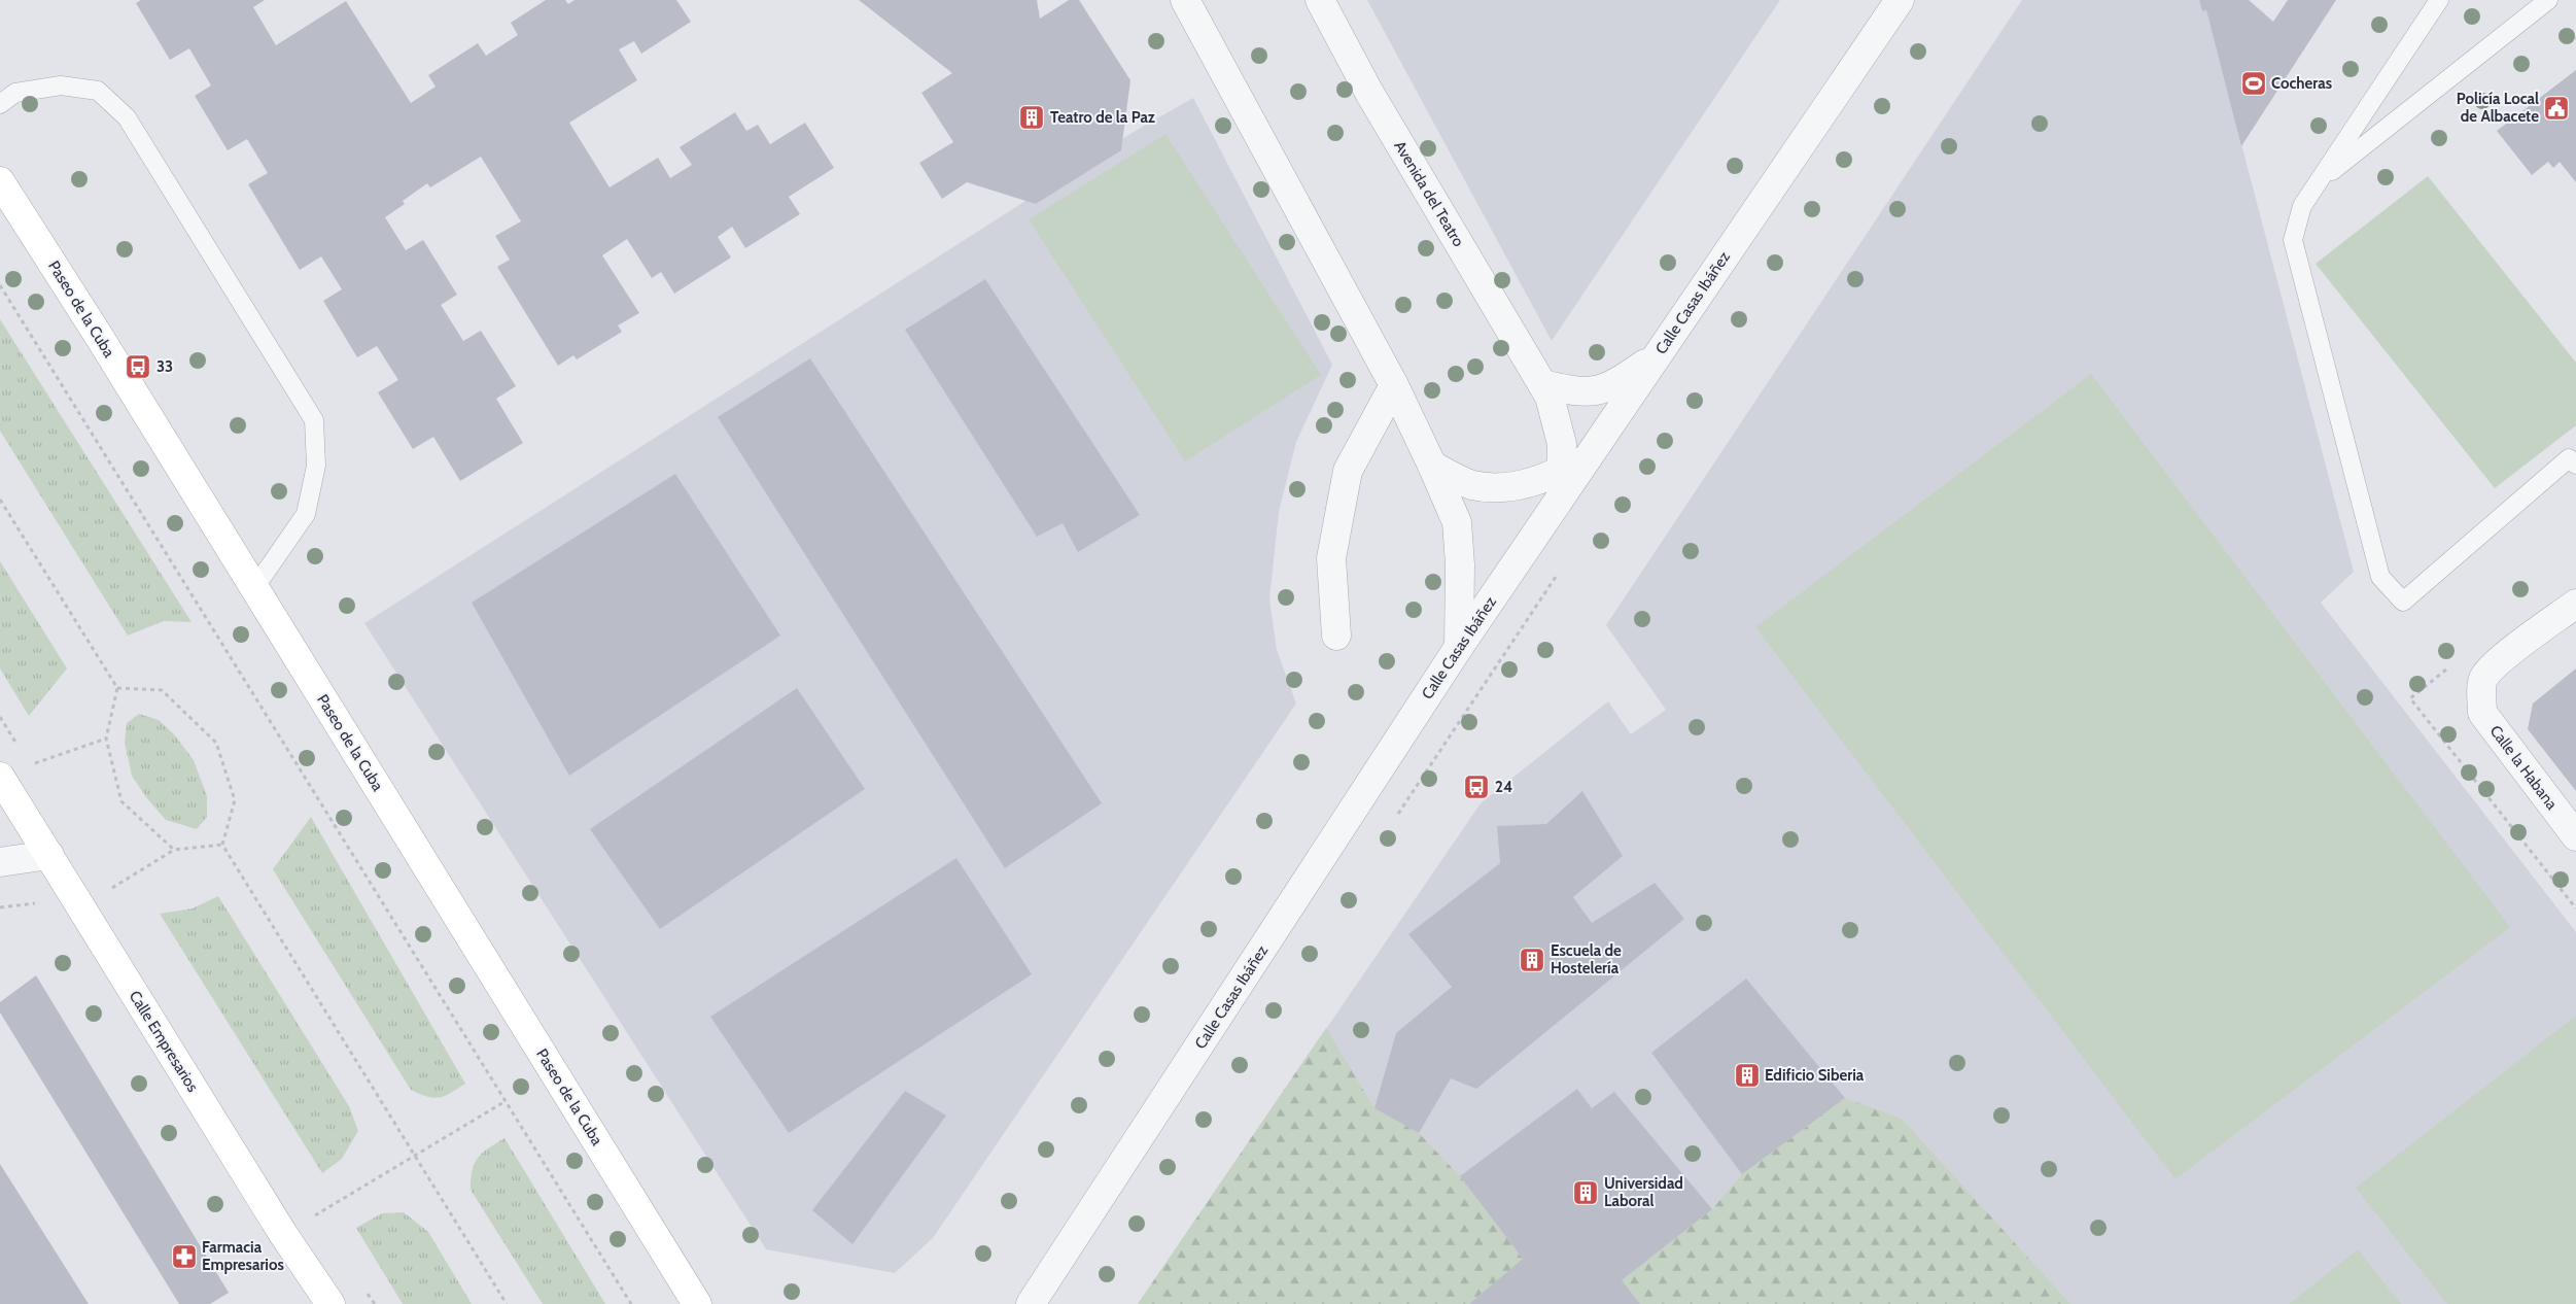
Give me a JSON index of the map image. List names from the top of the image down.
{
  "streets": {
    "main road": ["Paseo de la Cuba", "Calle Empresarios"],
    "street": ["Avenida del Teatro", "Calle Casas Ibáñez", "Calle la Habana"]
  },
  "crossings": [
    ["Avenida del Teatro", "Calle Casas Ibáñez"]
  ],
  "places": {
    "sports": ["Cocheras"],
    "public building": ["Policía Local de Albacete"],
    "building": [
      "Teatro de la Paz",
      "Escuela de Hostelería",
      "Edificio Siberia",
      "Universidad Laboral"
    ],
    "bus stop": ["33", "24"],
    "pharmacy": ["Farmacia Empresarios"]
  }
}
